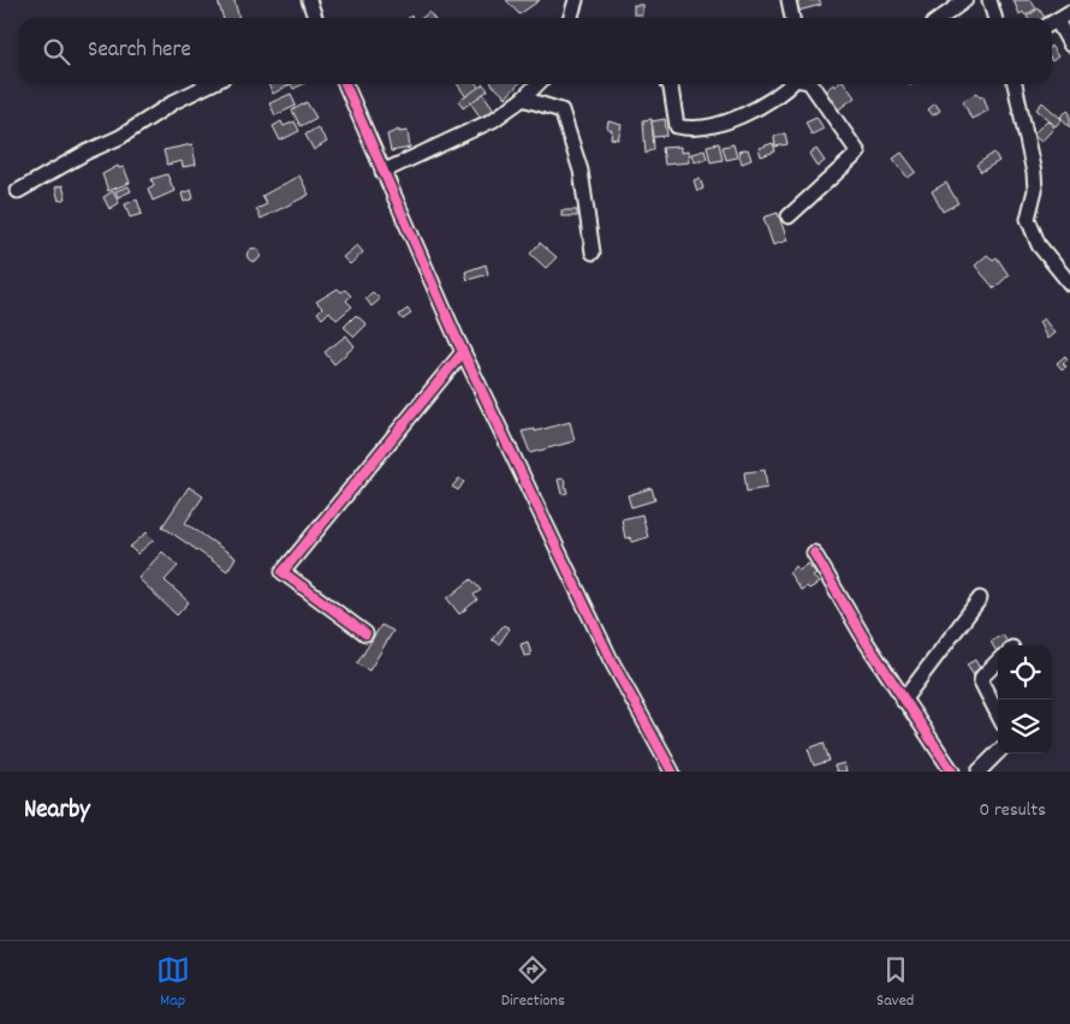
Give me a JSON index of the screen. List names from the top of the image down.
{
  "page": {
    "search": "Search here",
    "heading": ["Nearby", "0 results"],
    "nav": ["Map", "Directions", "Saved"]
  }
}
